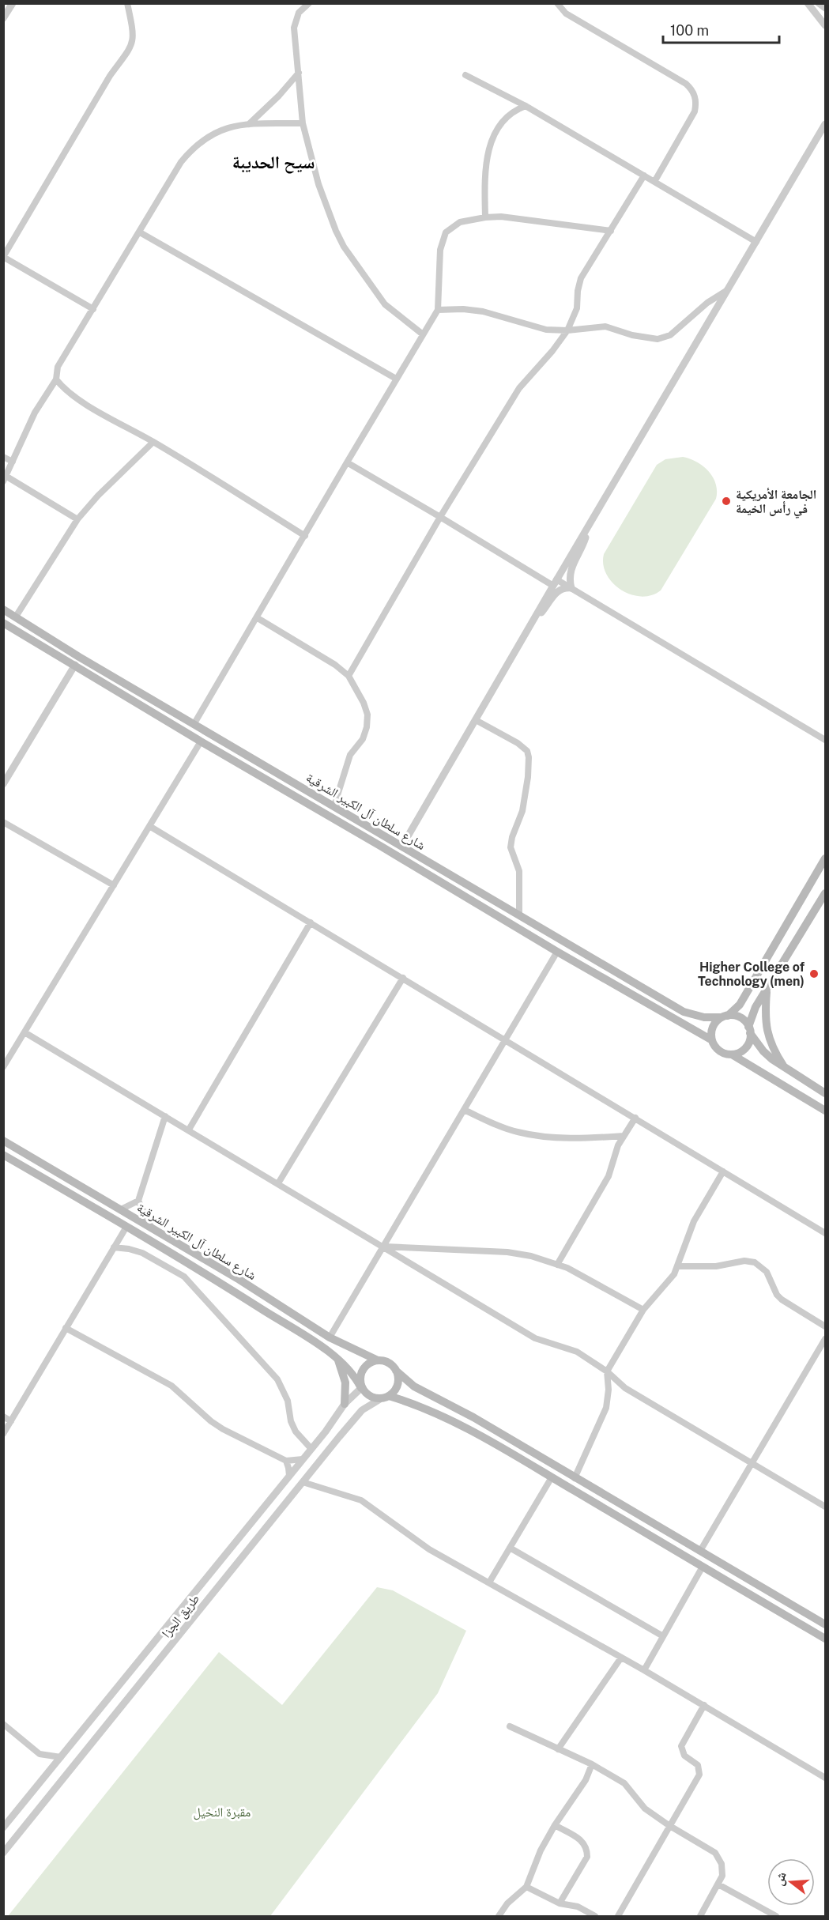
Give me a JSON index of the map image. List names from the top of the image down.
{
  "streets": {
    "main road": ["شارع سلطان آل الكبير الشرقية"],
    "street": ["طريق الجزا"]
  },
  "crossings": [
    ["شارع سلطان آل الكبير الشرقية", "طريق الجزا"]
  ],
  "districts": ["سيح الحديبة"],
  "parks": ["مقبرة النخيل"],
  "places": ["الجامعة الأمريكية في رأس الخيمة", "Higher College of Technology (men)"],
  "scale_bar": "100 m",
  "north": "left"
}
